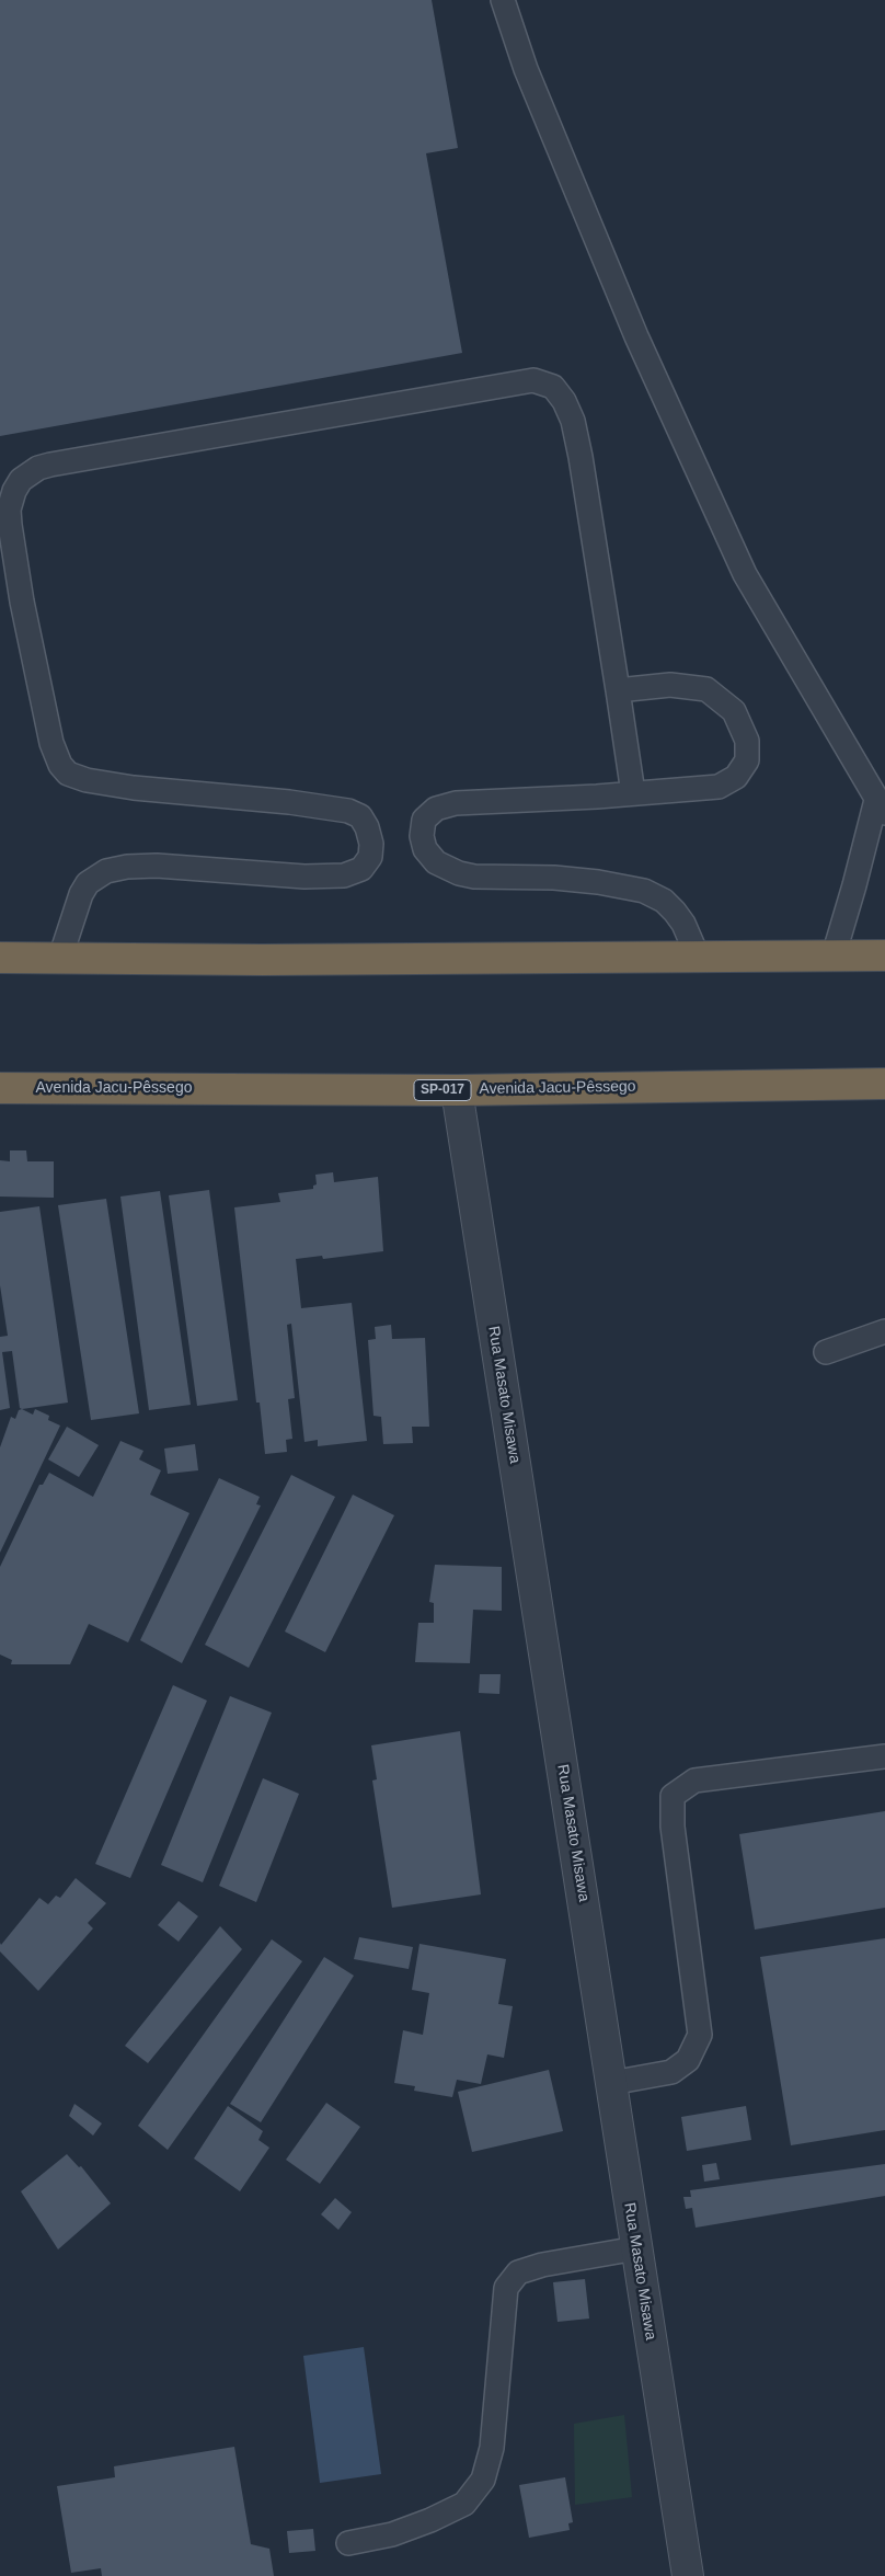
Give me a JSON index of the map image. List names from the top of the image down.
{
  "streets": {
    "highway": ["Avenida Jacu-Pêssego", "SP-017"],
    "street": ["Rua Masato Misawa"]
  },
  "crossings": [
    ["Avenida Jacu-Pêssego", "Rua Masato Misawa"]
  ]
}
